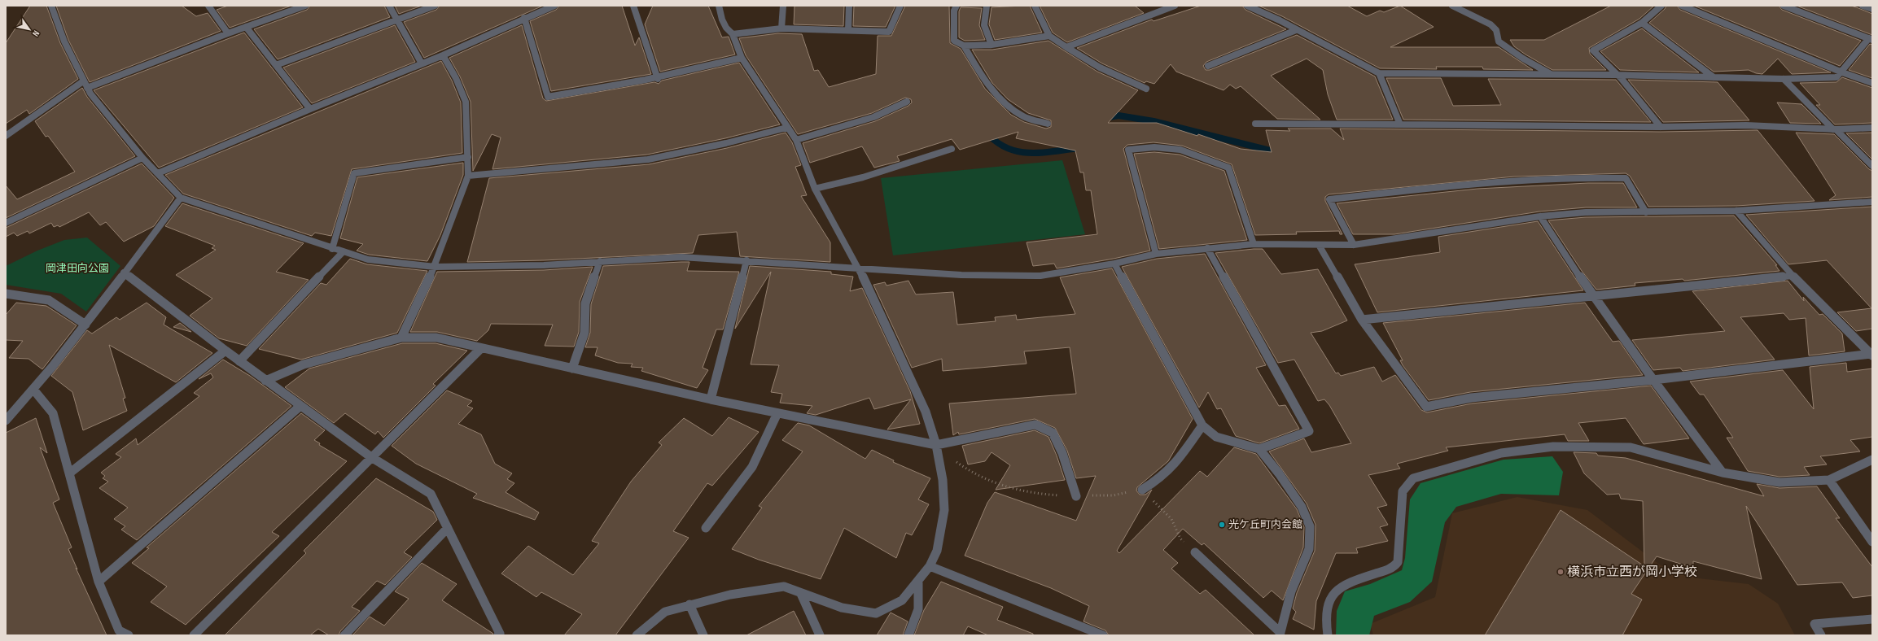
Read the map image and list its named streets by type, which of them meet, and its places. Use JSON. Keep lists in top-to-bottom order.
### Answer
{
  "parks": ["岡津田向公園"],
  "places": ["光ケ丘町内会館", "横浜市立西が岡小学校"],
  "north": "bottom right"
}
